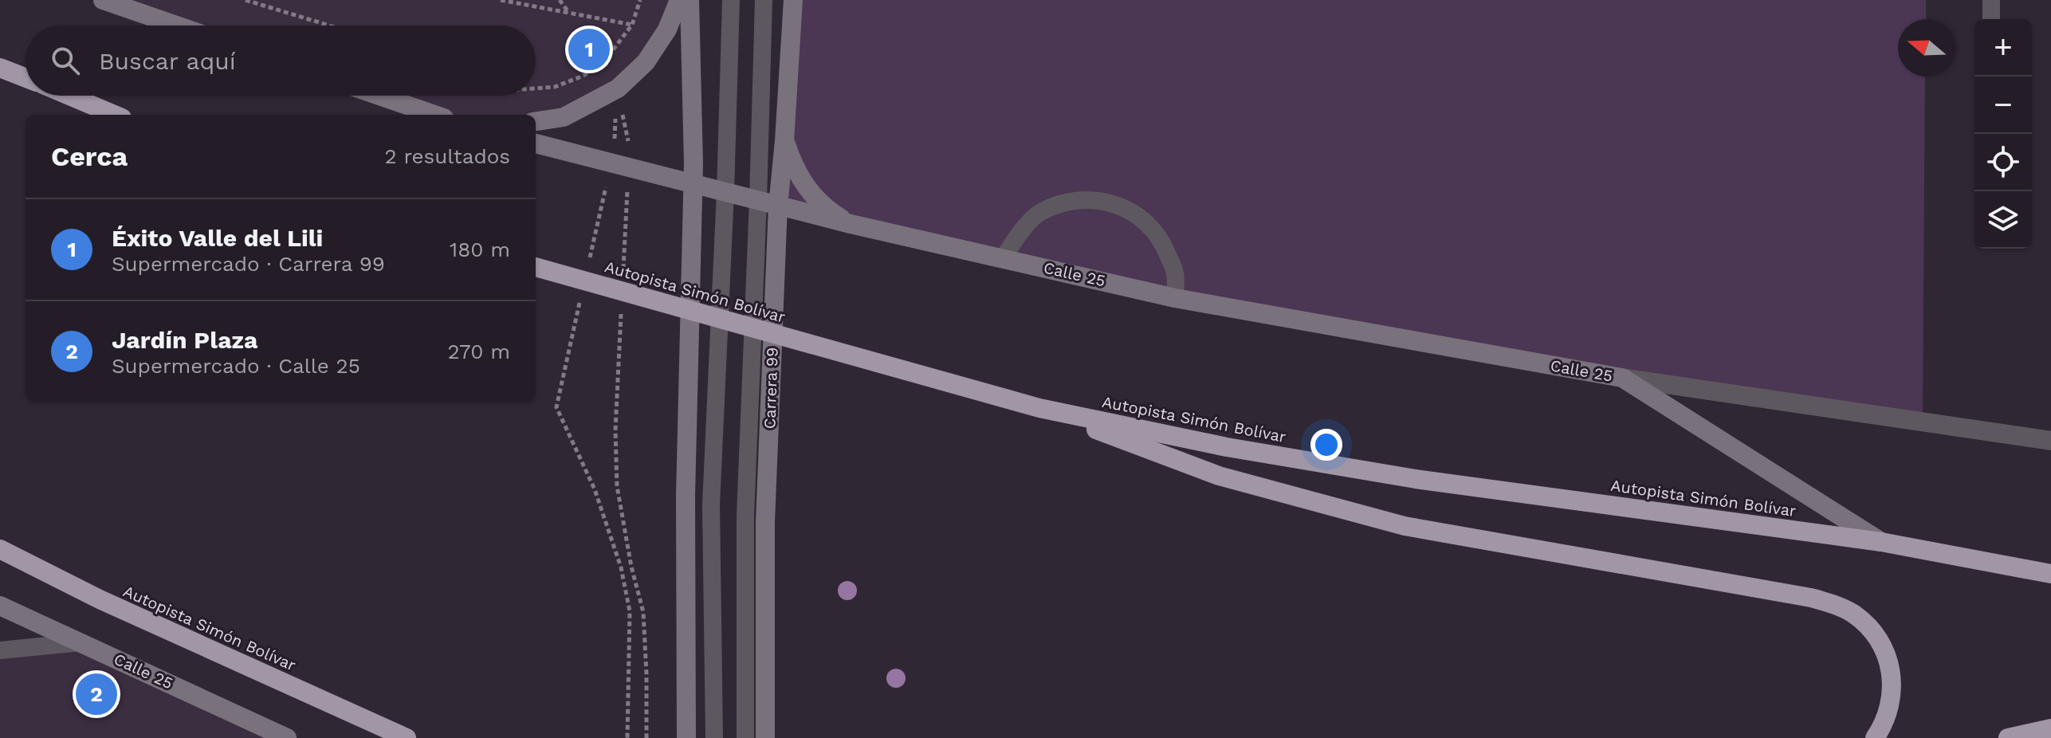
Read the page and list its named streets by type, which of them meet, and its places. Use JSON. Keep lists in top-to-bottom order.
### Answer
{
  "streets": {
    "highway": ["Autopista Simón Bolívar"],
    "street": ["Calle 25", "Carrera 99"]
  },
  "crossings": [
    ["Calle 25", "Autopista Simón Bolívar"],
    ["Calle 25", "Carrera 99"]
  ],
  "north": "left",
  "page": {
    "map_buttons": ["+", "−"],
    "pins": ["1", "2"],
    "search": "Buscar aquí",
    "heading": ["Cerca", "2 resultados"],
    "list": [
      {
        "mark": "1",
        "name": "Éxito Valle del Lili",
        "note": "Supermercado · Carrera 99",
        "value": "180 m"
      },
      {
        "mark": "2",
        "name": "Jardín Plaza",
        "note": "Supermercado · Calle 25",
        "value": "270 m"
      }
    ]
  }
}
